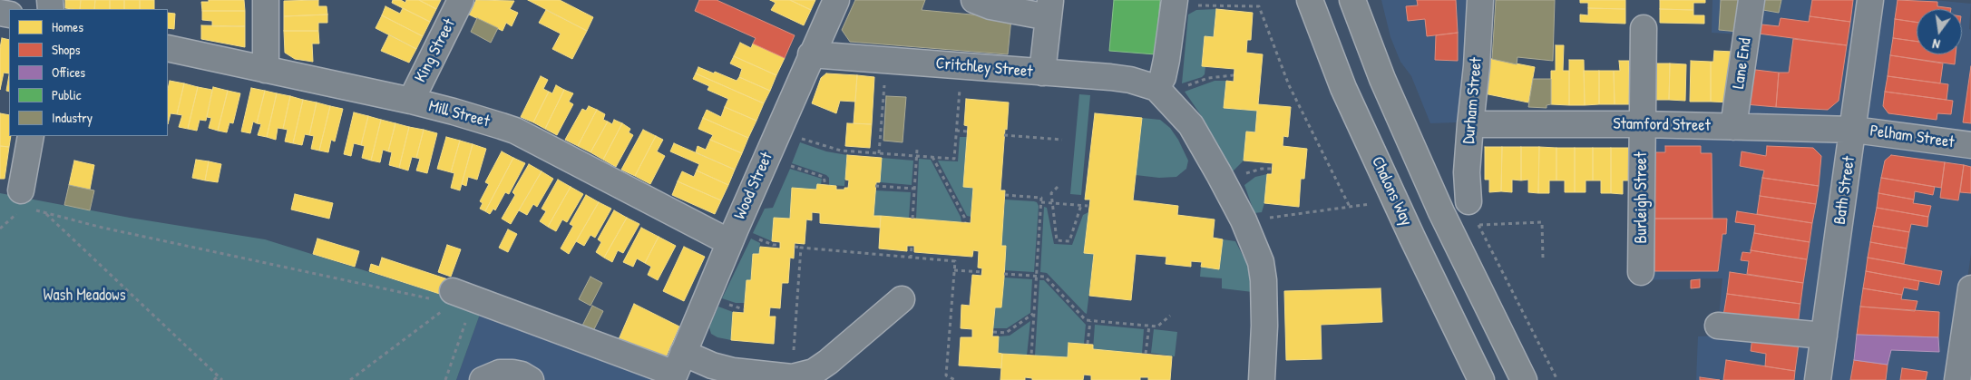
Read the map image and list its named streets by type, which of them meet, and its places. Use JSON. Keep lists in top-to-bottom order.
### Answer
{
  "streets": {
    "main road": ["Chalons Way"],
    "street": [
      "King Street",
      "Lane End",
      "Critchley Street",
      "Durham Street",
      "Mill Street",
      "Stamford Street",
      "Pelham Street",
      "Wood Street",
      "Bath Street",
      "Burleigh Street"
    ]
  },
  "crossings": [
    ["King Street", "Mill Street"],
    ["Lane End", "Stamford Street"],
    ["Critchley Street", "Wood Street"],
    ["Durham Street", "Stamford Street"],
    ["Mill Street", "Wood Street"],
    ["Stamford Street", "Pelham Street"],
    ["Stamford Street", "Bath Street"],
    ["Stamford Street", "Burleigh Street"],
    ["Pelham Street", "Bath Street"]
  ],
  "parks": ["Wash Meadows"],
  "legend": [
    "Homes",
    "Shops",
    "Offices",
    "Public",
    "Industry"
  ],
  "north": "bottom"
}
